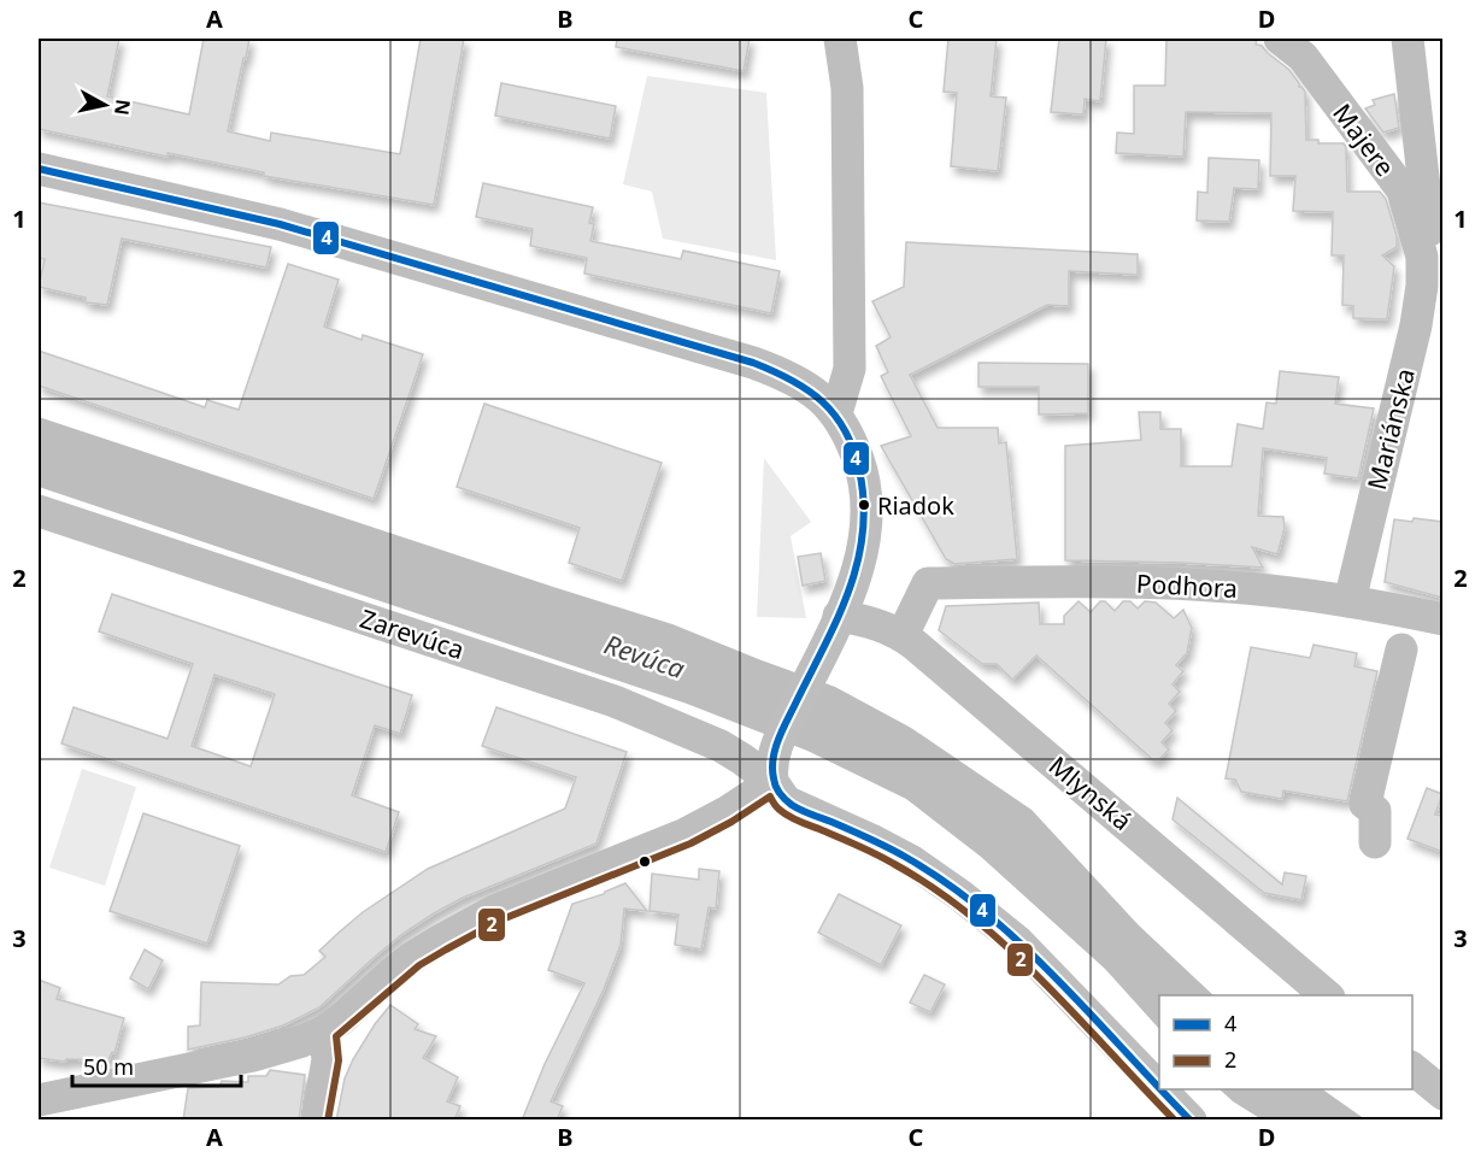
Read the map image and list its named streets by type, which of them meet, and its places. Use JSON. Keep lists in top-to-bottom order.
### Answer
{
  "streets": {
    "street": [
      "Majere",
      "Mariánska",
      "Podhora",
      "Zarevúca",
      "Mlynská"
    ]
  },
  "crossings": [
    ["Majere", "Mariánska"],
    ["Mariánska", "Podhora"],
    ["Podhora", "Mlynská"]
  ],
  "water": ["Revúca"],
  "places": ["Riadok"],
  "lines": ["transit line 4", "transit line 2"],
  "legend": ["4", "2"],
  "scale_bar": "50 m",
  "north": "right",
  "grid": {
    "columns": [
      "A",
      "B",
      "C",
      "D"
    ],
    "rows": ["1", "2", "3"]
  }
}
